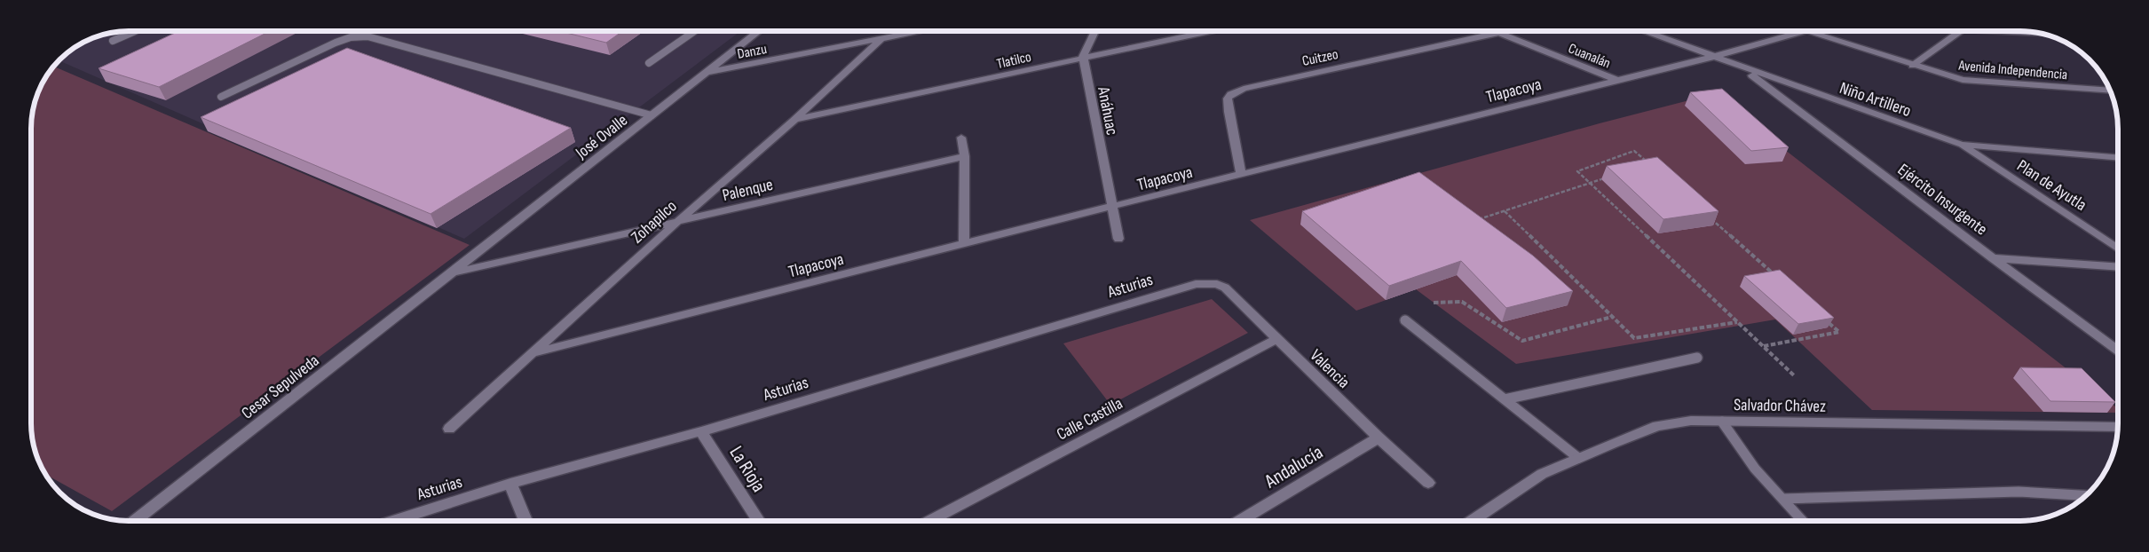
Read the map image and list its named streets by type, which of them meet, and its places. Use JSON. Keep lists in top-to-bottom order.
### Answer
{
  "streets": {
    "street": [
      "Danzu",
      "Cuanalán",
      "Cuitzeo",
      "Tlatilco",
      "Avenida Independencia",
      "Tlapacoya",
      "Niño Artillero",
      "Anáhuac",
      "José Ovalle",
      "Plan de Ayutla",
      "Palenque",
      "Ejército Insurgente",
      "Zohapilco",
      "Asturias",
      "Valencia",
      "Cesar Sepulveda",
      "Salvador Chávez",
      "Calle Castilla",
      "Andalucía",
      "La Rioja"
    ]
  },
  "crossings": [
    ["Danzu", "José Ovalle"],
    ["Danzu", "Zohapilco"],
    ["Cuanalán", "Cuitzeo"],
    ["Cuanalán", "Tlapacoya"],
    ["Cuitzeo", "Tlapacoya"],
    ["Tlatilco", "Anáhuac"],
    ["Tlatilco", "Zohapilco"],
    ["Avenida Independencia", "Tlapacoya"],
    ["Tlapacoya", "Niño Artillero"],
    ["Tlapacoya", "Anáhuac"],
    ["Tlapacoya", "Zohapilco"],
    ["Niño Artillero", "Plan de Ayutla"],
    ["Niño Artillero", "Ejército Insurgente"],
    ["José Ovalle", "Palenque"],
    ["José Ovalle", "Cesar Sepulveda"],
    ["Palenque", "Zohapilco"],
    ["Palenque", "Cesar Sepulveda"],
    ["Asturias", "Valencia"],
    ["Asturias", "La Rioja"],
    ["Valencia", "Calle Castilla"],
    ["Valencia", "Andalucía"]
  ]
}
